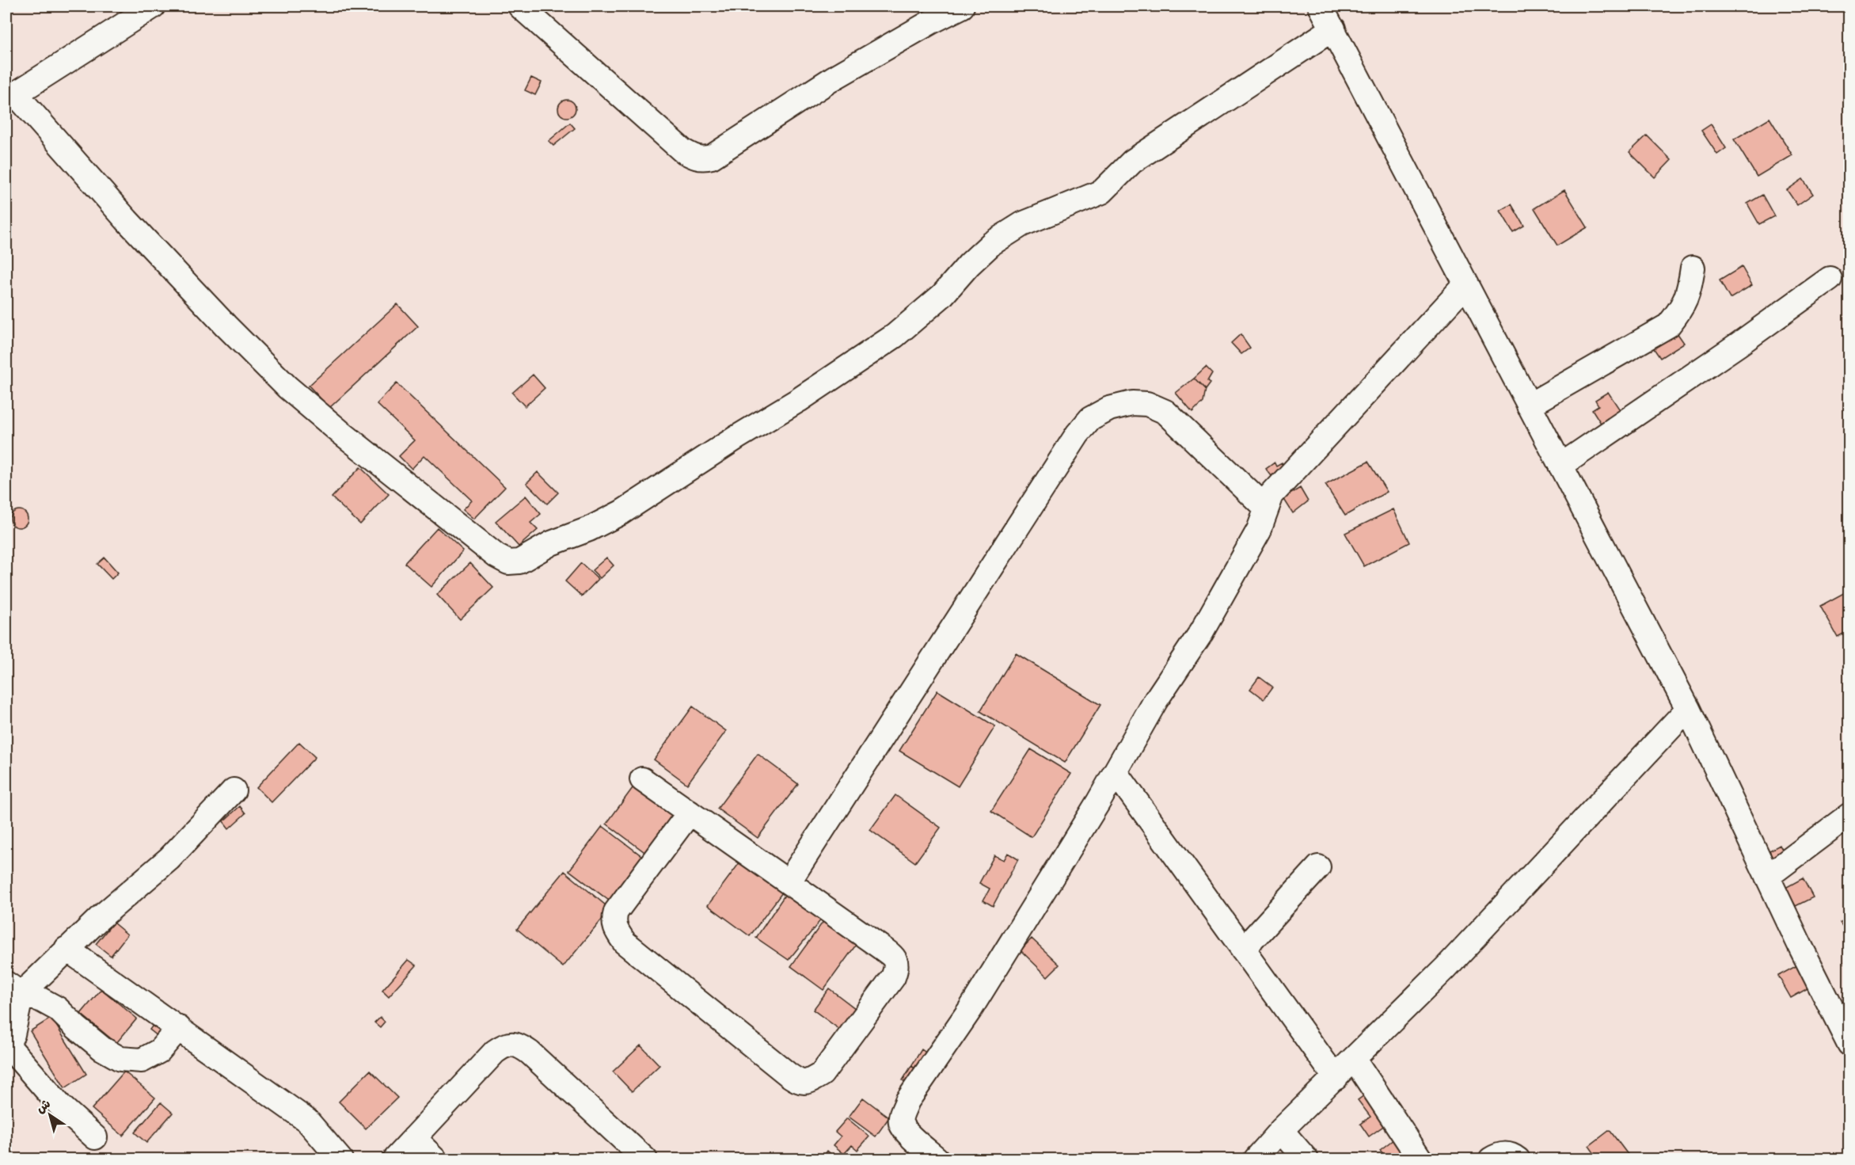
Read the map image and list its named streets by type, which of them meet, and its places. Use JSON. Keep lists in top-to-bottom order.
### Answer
{
  "north": "top left"
}
